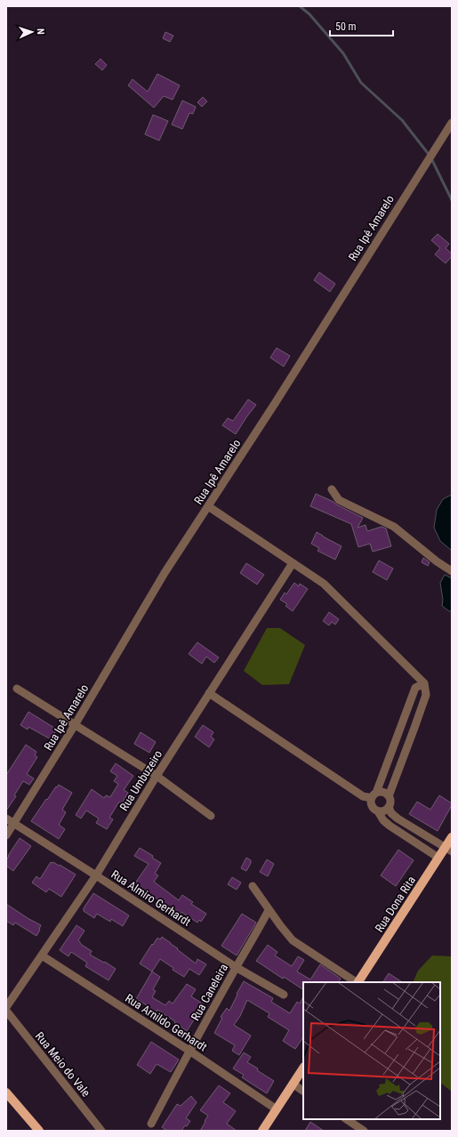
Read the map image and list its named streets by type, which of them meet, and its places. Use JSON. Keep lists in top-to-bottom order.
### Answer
{
  "streets": {
    "main road": ["Rua Dona Rita"],
    "street": [
      "Rua Ipê Amarelo",
      "Rua Umbuzeiro",
      "Rua Almiro Gerhardt",
      "Rua Caneleira",
      "Rua Arnildo Gerhardt",
      "Rua Meio do Vale"
    ]
  },
  "crossings": [
    ["Rua Ipê Amarelo", "Rua Almiro Gerhardt"],
    ["Rua Umbuzeiro", "Rua Almiro Gerhardt"],
    ["Rua Umbuzeiro", "Rua Arnildo Gerhardt"],
    ["Rua Almiro Gerhardt", "Rua Caneleira"],
    ["Rua Caneleira", "Rua Arnildo Gerhardt"]
  ],
  "scale_bar": "50 m",
  "north": "right"
}
